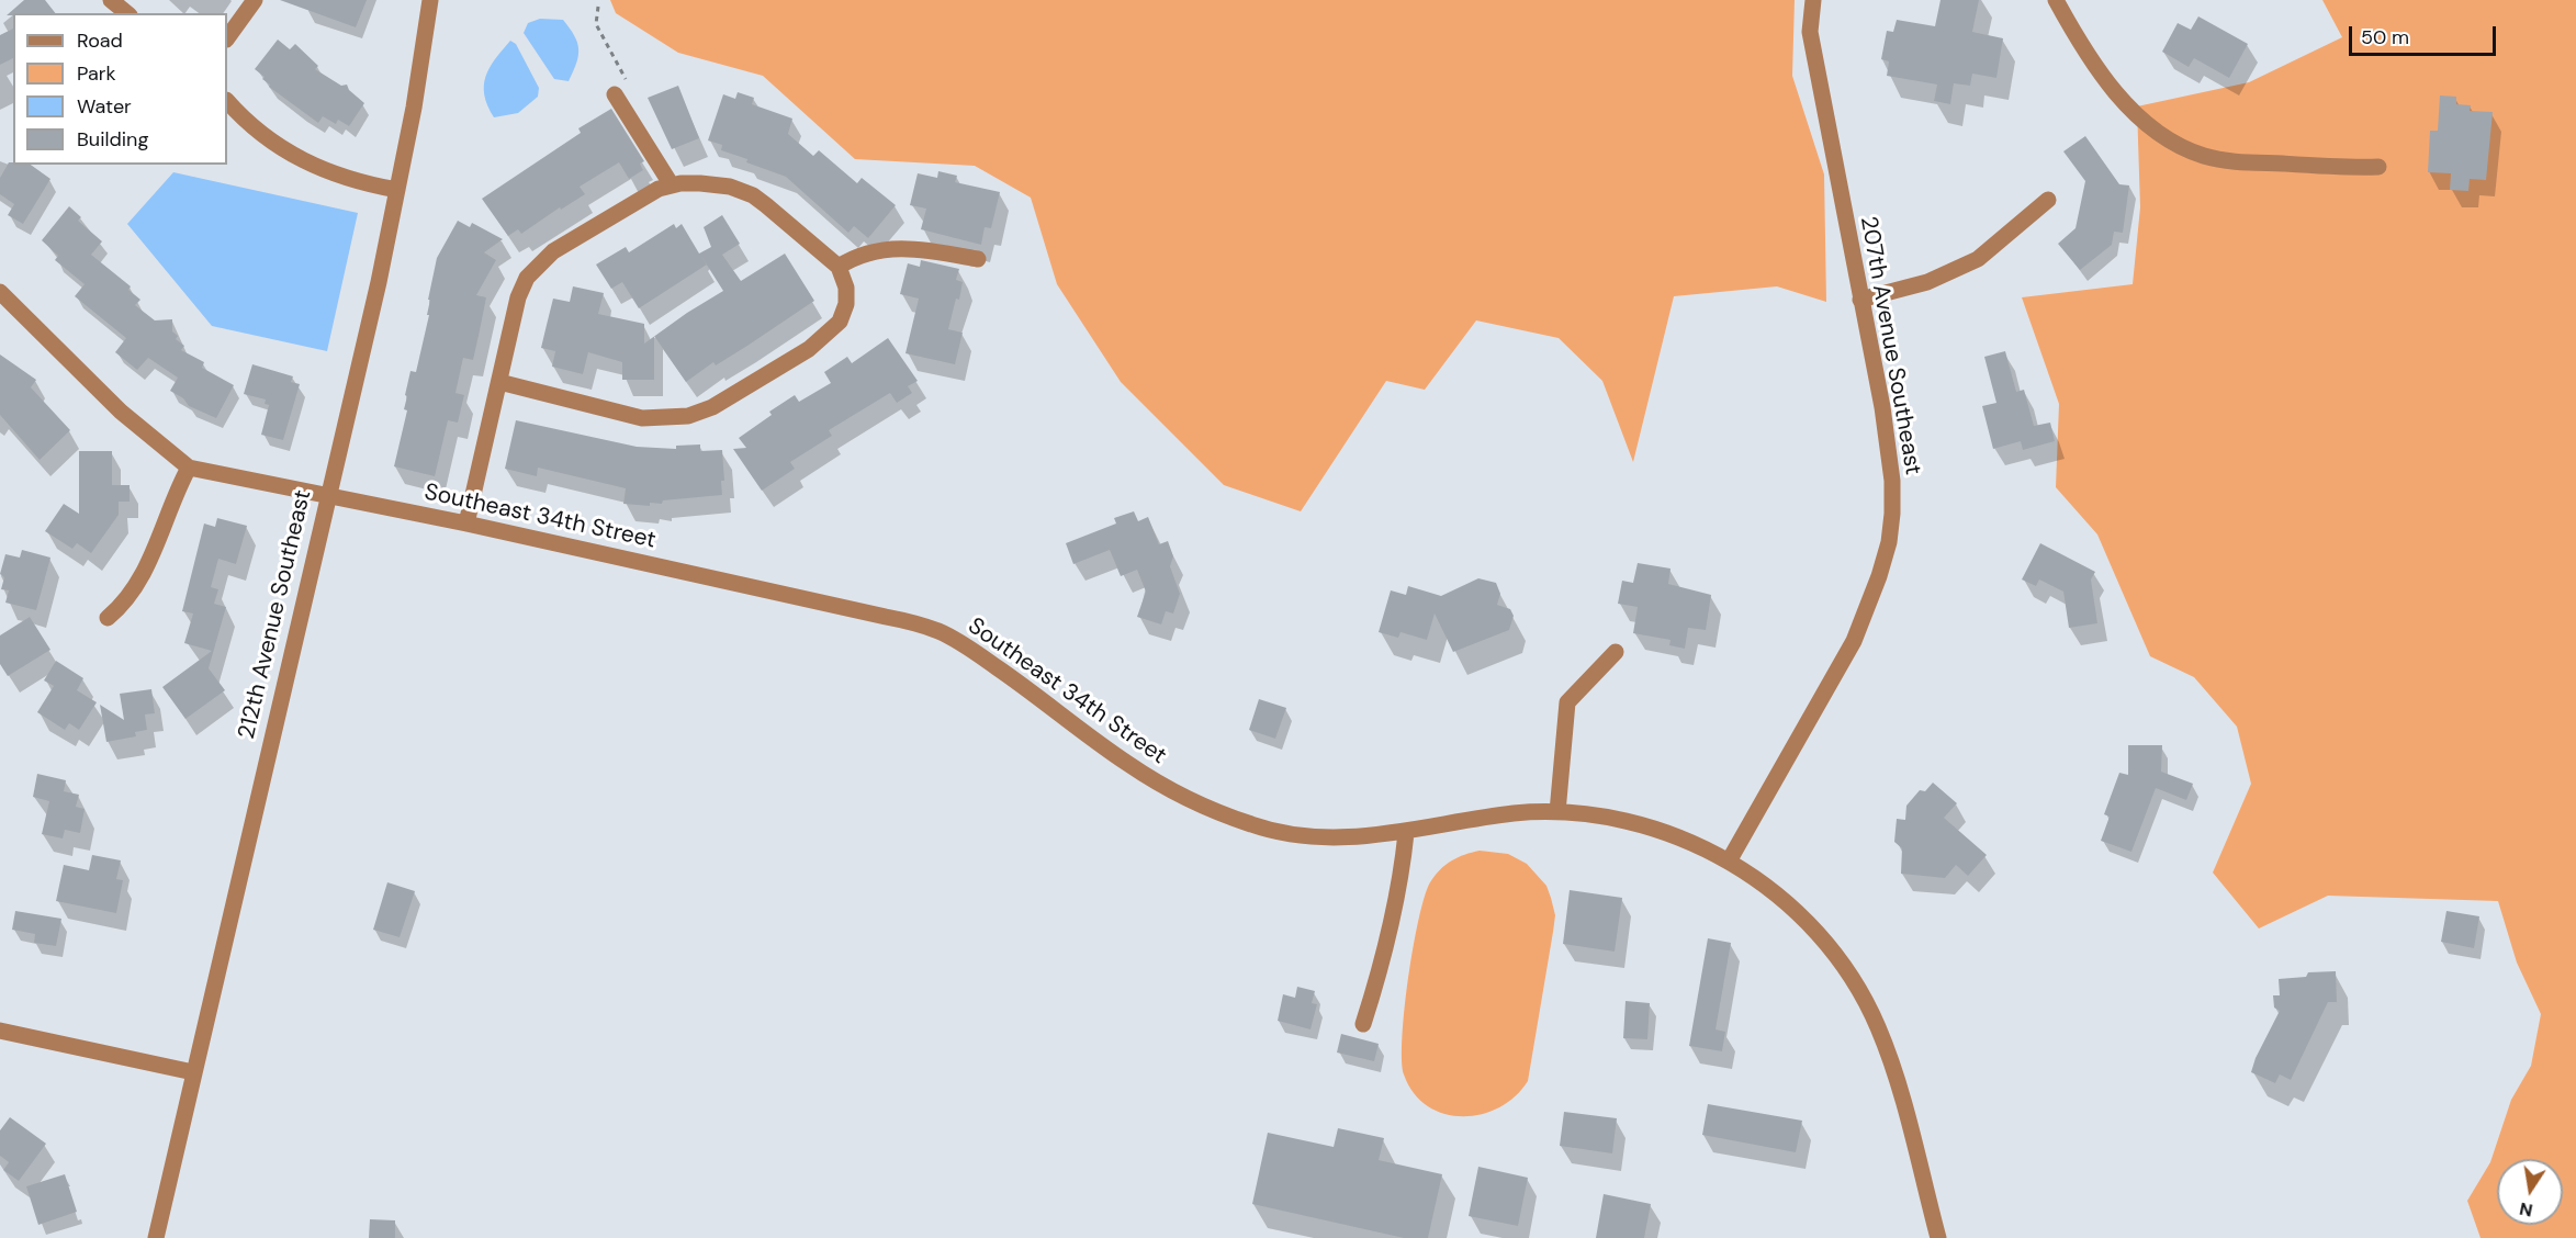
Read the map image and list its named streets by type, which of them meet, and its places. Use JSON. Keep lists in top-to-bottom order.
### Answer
{
  "streets": {
    "street": ["207th Avenue Southeast", "Southeast 34th Street", "212th Avenue Southeast"]
  },
  "crossings": [
    ["207th Avenue Southeast", "Southeast 34th Street"],
    ["Southeast 34th Street", "212th Avenue Southeast"]
  ],
  "legend": [
    "Road",
    "Park",
    "Water",
    "Building"
  ],
  "scale_bar": "50 m",
  "north": "bottom"
}
